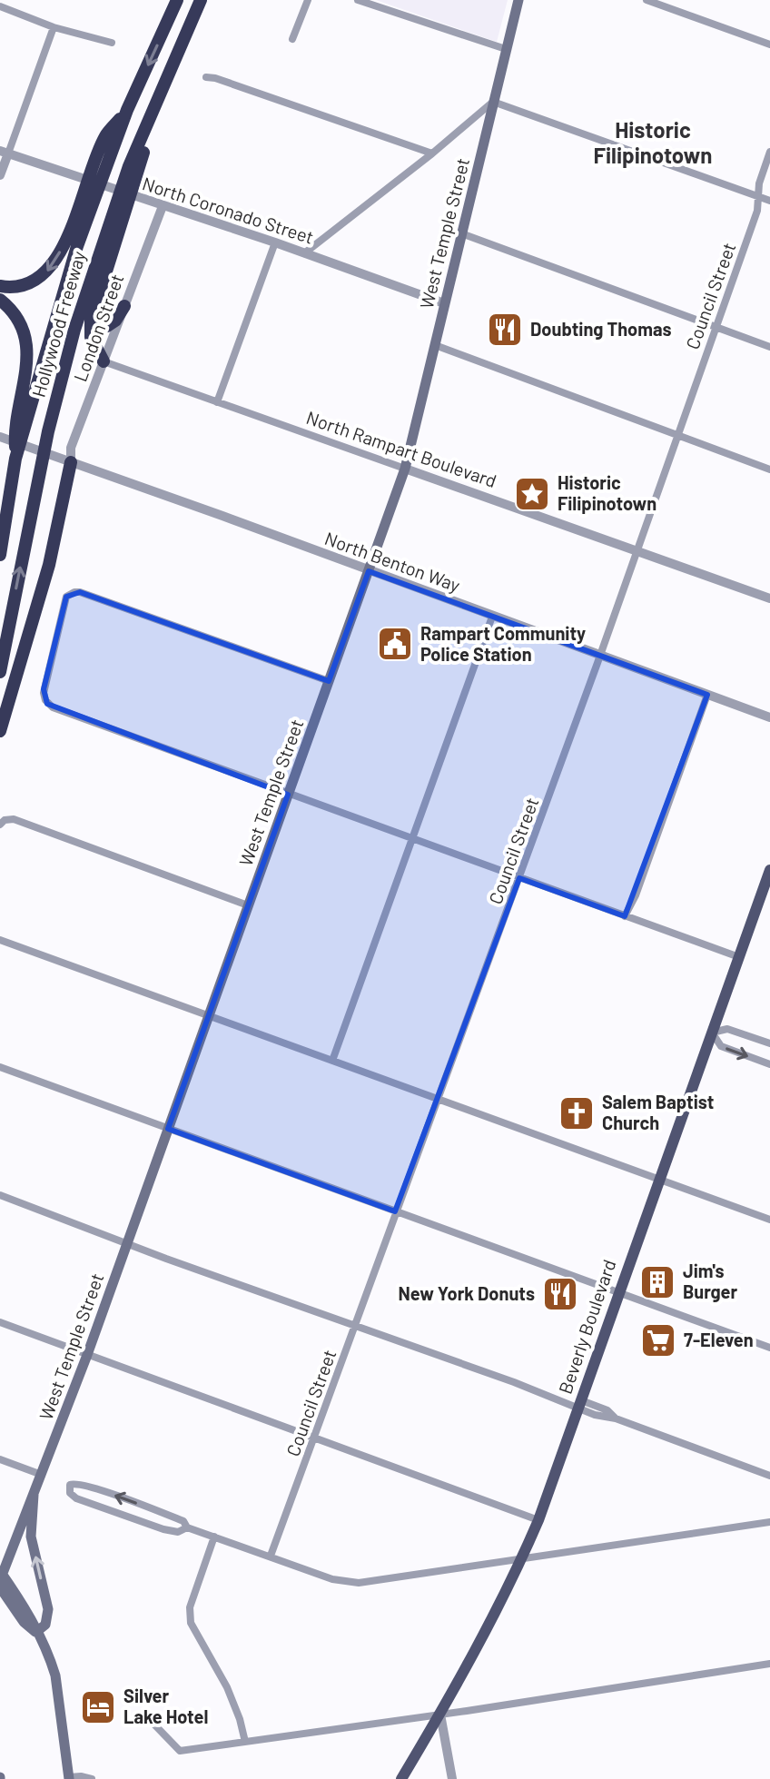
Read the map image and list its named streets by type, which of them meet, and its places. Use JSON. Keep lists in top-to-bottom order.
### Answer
{
  "streets": {
    "highway": ["Hollywood Freeway"],
    "main road": ["West Temple Street", "Beverly Boulevard"],
    "street": [
      "North Coronado Street",
      "Council Street",
      "London Street",
      "North Rampart Boulevard",
      "North Benton Way"
    ]
  },
  "crossings": [
    ["North Coronado Street", "West Temple Street"],
    ["North Coronado Street", "London Street"],
    ["West Temple Street", "North Rampart Boulevard"],
    ["West Temple Street", "North Benton Way"],
    ["Council Street", "North Rampart Boulevard"],
    ["Council Street", "North Benton Way"],
    ["London Street", "North Rampart Boulevard"],
    ["London Street", "North Benton Way"]
  ],
  "districts": ["Historic Filipinotown"],
  "places": {
    "restaurant": ["Doubting Thomas", "New York Donuts"],
    "place": ["Historic Filipinotown"],
    "public building": ["Rampart Community Police Station"],
    "church": ["Salem Baptist Church"],
    "building": ["Jim's Burger"],
    "supermarket": ["7-Eleven"],
    "hotel": ["Silver Lake Hotel"]
  }
}
